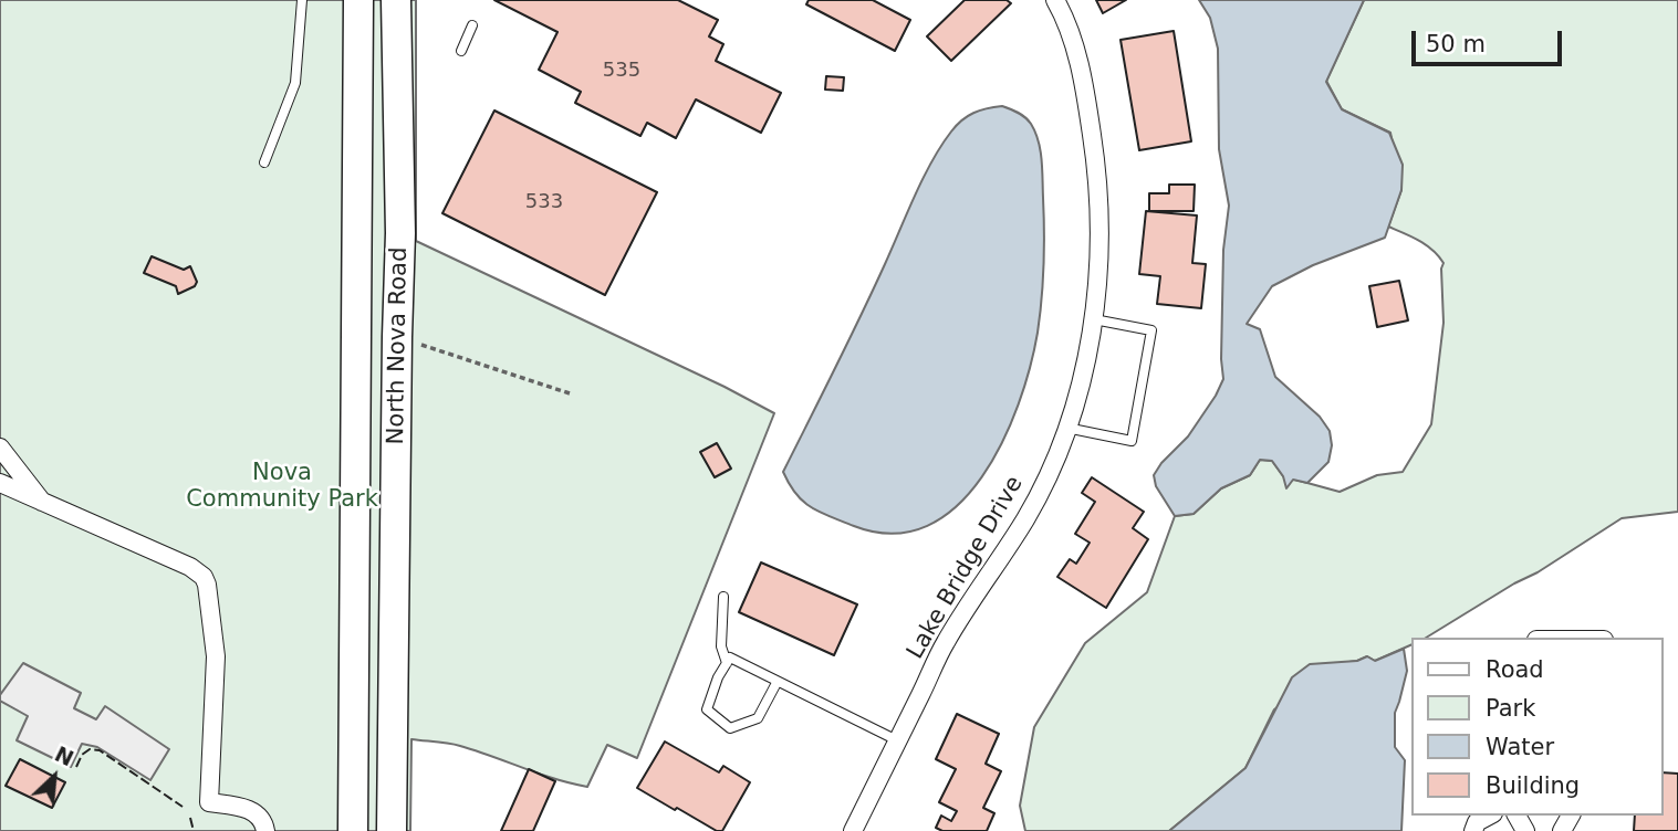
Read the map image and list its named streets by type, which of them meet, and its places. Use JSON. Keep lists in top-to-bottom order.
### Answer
{
  "streets": {
    "main road": ["North Nova Road"],
    "street": ["Lake Bridge Drive"]
  },
  "parks": ["Nova Community Park"],
  "house_numbers": ["535", "533"],
  "legend": [
    "Road",
    "Park",
    "Water",
    "Building"
  ],
  "scale_bar": "50 m",
  "north": "top right"
}
